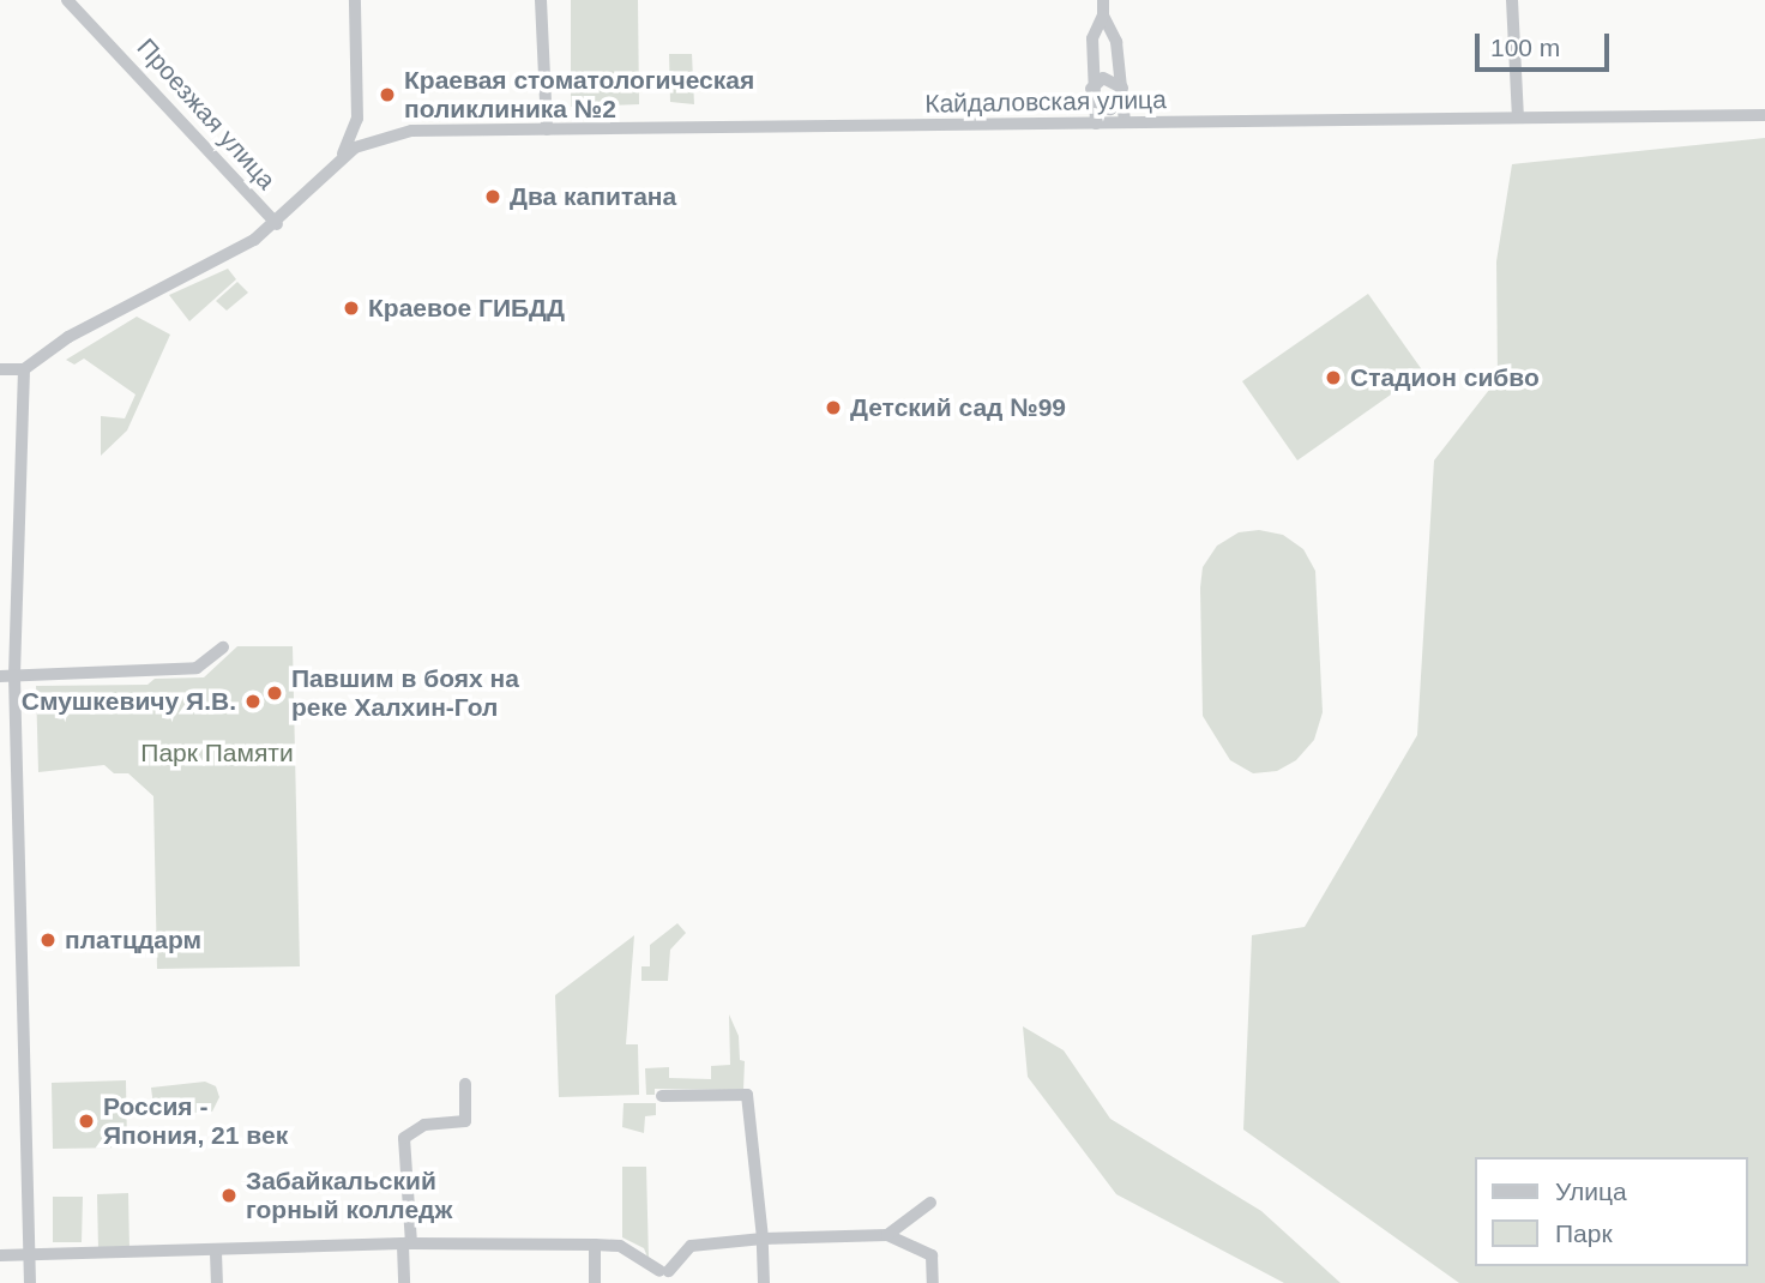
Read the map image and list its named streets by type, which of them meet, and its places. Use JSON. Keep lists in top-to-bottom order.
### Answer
{
  "streets": {
    "street": ["Кайдаловская улица", "Проезжая улица"]
  },
  "parks": ["Парк Памяти"],
  "places": [
    "Краевая стоматологическая поликлиника №2",
    "Два капитана",
    "Краевое ГИБДД",
    "Стадион сибво",
    "Детский сад №99",
    "Павшим в боях на реке Халхин-Гол",
    "Смушкевичу Я.В.",
    "платцдарм",
    "Россия - Япония, 21 век",
    "Забайкальский горный колледж"
  ],
  "legend": ["Улица", "Парк"],
  "scale_bar": "100 m"
}
